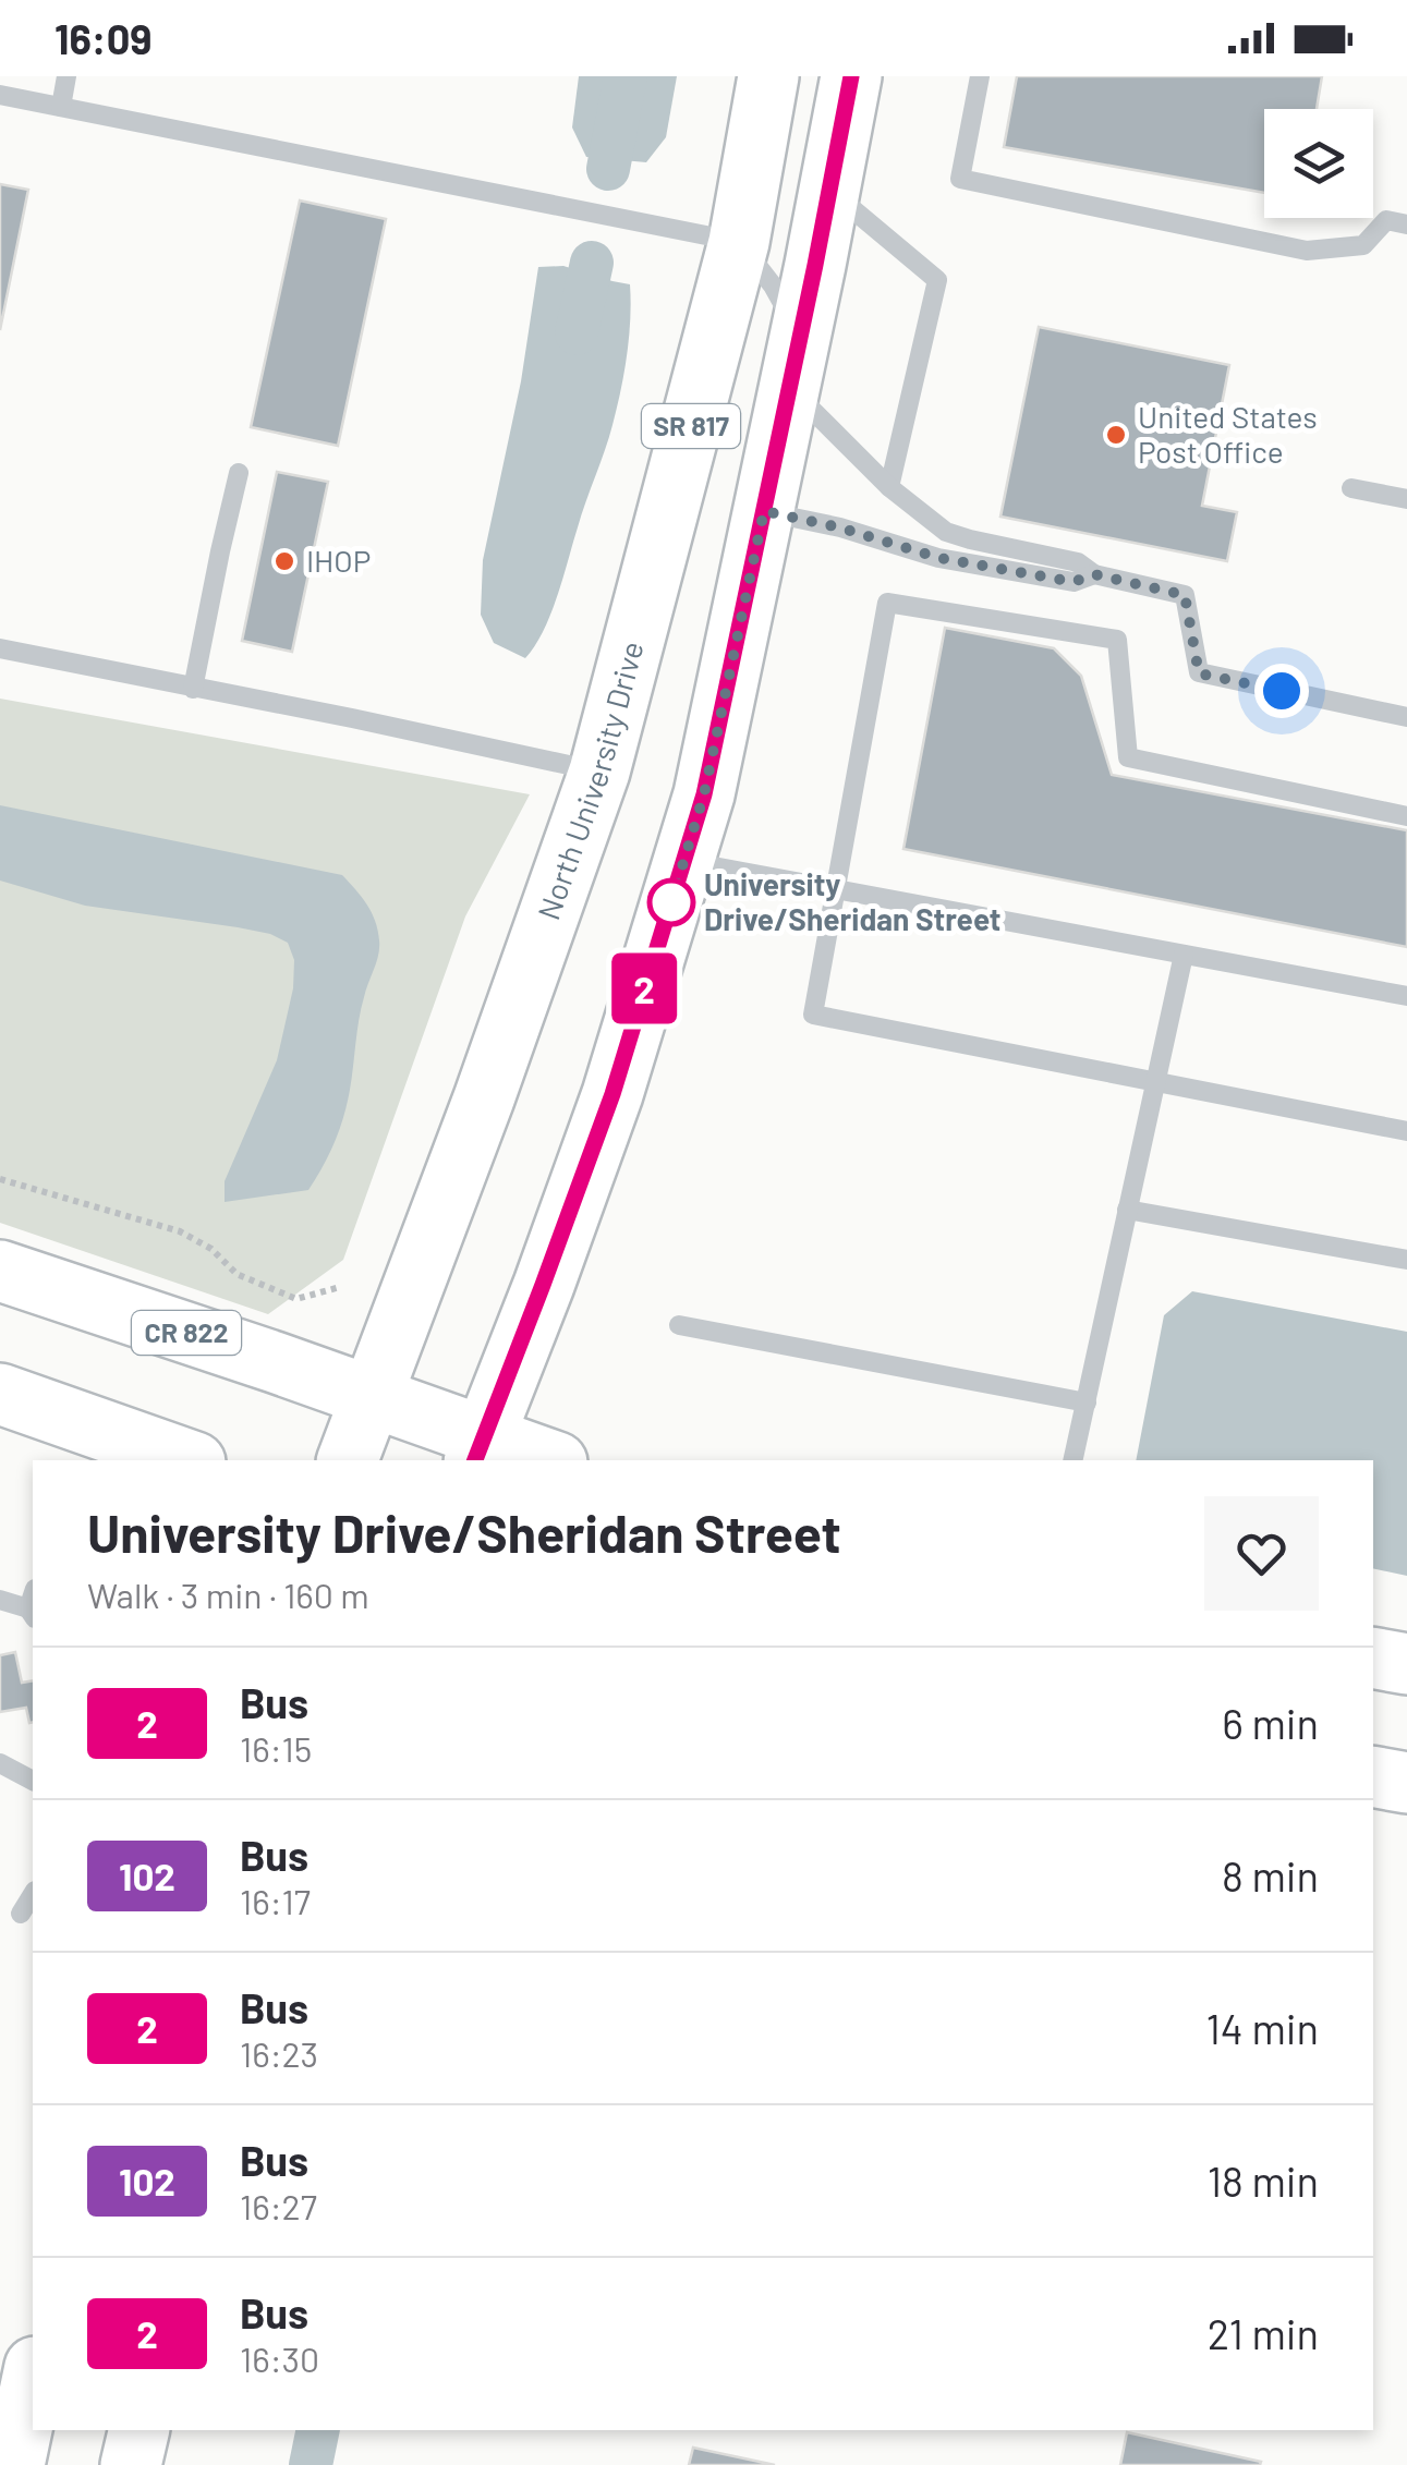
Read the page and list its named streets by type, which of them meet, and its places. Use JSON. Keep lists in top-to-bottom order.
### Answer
{
  "streets": {
    "main road": ["SR 817", "North University Drive", "CR 822"]
  },
  "crossings": [
    ["SR 817", "CR 822"],
    ["North University Drive", "CR 822"]
  ],
  "places": ["United States Post Office", "IHOP", "University Drive/Sheridan Street"],
  "lines": ["bus line 2"],
  "page": {
    "status": "16:09",
    "on_map": "2",
    "heading": ["University Drive/Sheridan Street", "Walk · 3 min · 160 m"],
    "list": [
      {
        "mark": "2",
        "name": "Bus",
        "note": "16:15",
        "value": "6 min"
      },
      {
        "mark": "102",
        "name": "Bus",
        "note": "16:17",
        "value": "8 min"
      },
      {
        "mark": "2",
        "name": "Bus",
        "note": "16:23",
        "value": "14 min"
      },
      {
        "mark": "102",
        "name": "Bus",
        "note": "16:27",
        "value": "18 min"
      },
      {
        "mark": "2",
        "name": "Bus",
        "note": "16:30",
        "value": "21 min"
      }
    ]
  }
}
